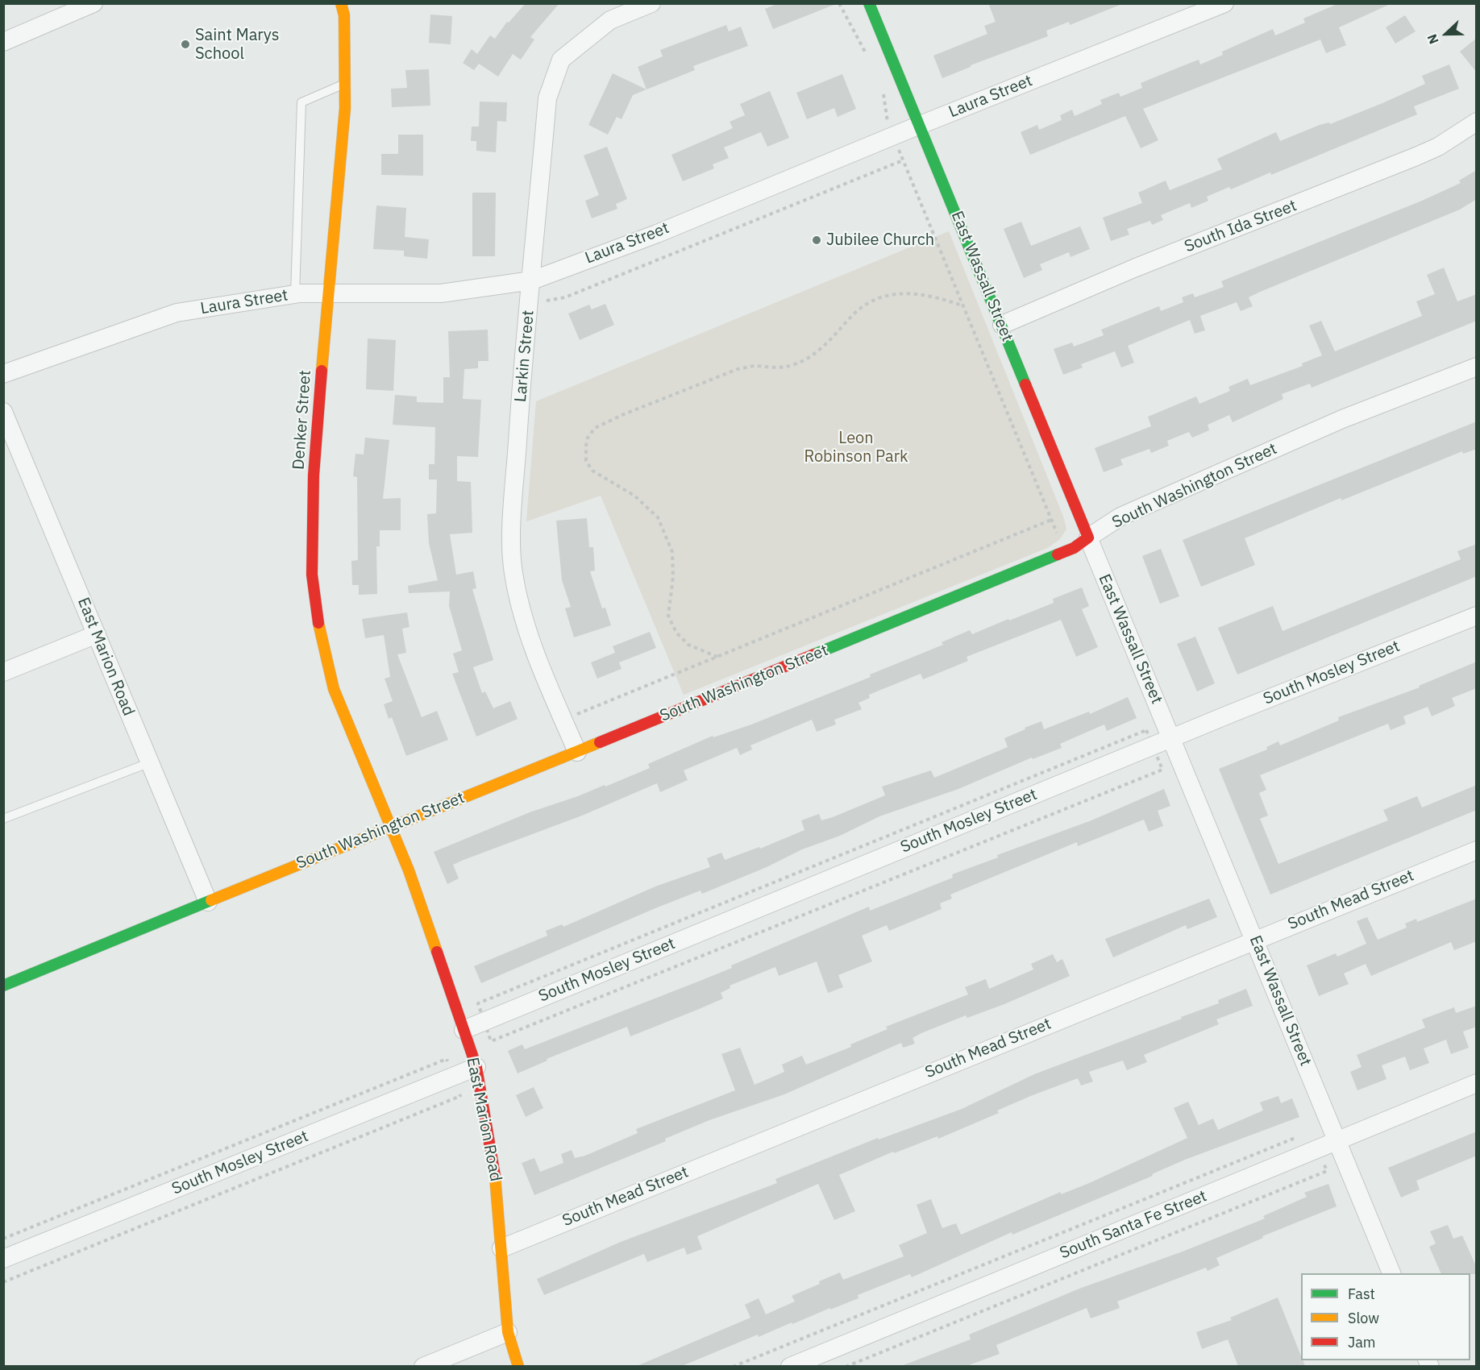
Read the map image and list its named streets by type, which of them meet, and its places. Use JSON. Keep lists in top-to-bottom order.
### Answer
{
  "streets": {
    "street": [
      "Laura Street",
      "South Ida Street",
      "East Wassall Street",
      "Larkin Street",
      "Denker Street",
      "South Washington Street",
      "East Marion Road",
      "South Mosley Street",
      "South Mead Street",
      "South Santa Fe Street"
    ]
  },
  "crossings": [
    ["Laura Street", "East Wassall Street"],
    ["Laura Street", "Larkin Street"],
    ["Laura Street", "Denker Street"],
    ["South Ida Street", "East Wassall Street"],
    ["East Wassall Street", "South Washington Street"],
    ["East Wassall Street", "South Mosley Street"],
    ["East Wassall Street", "South Mead Street"],
    ["East Wassall Street", "South Santa Fe Street"],
    ["Larkin Street", "South Washington Street"],
    ["Denker Street", "South Washington Street"],
    ["Denker Street", "East Marion Road"],
    ["South Washington Street", "East Marion Road"],
    ["East Marion Road", "South Mosley Street"],
    ["East Marion Road", "South Mead Street"]
  ],
  "parks": ["Leon Robinson Park"],
  "places": ["Saint Marys School", "Jubilee Church"],
  "legend": ["Fast", "Slow", "Jam"],
  "north": "left"
}
